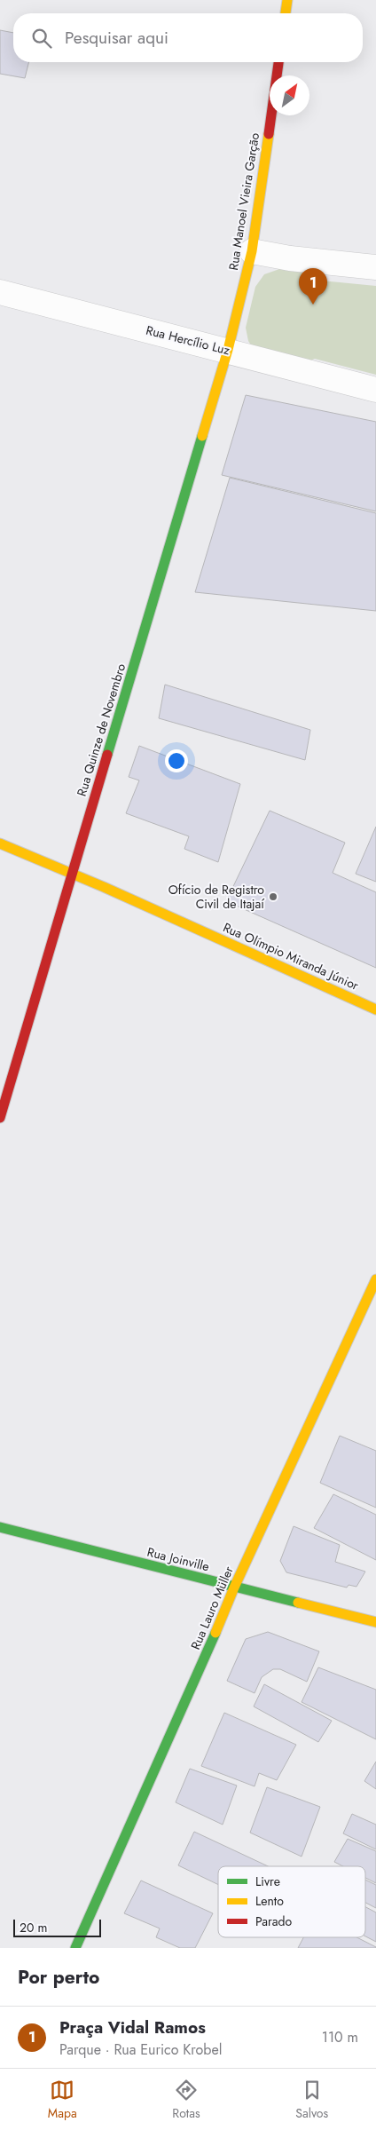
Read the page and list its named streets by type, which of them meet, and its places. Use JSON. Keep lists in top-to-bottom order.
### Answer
{
  "streets": {
    "street": [
      "Rua Manoel Vieira Garção",
      "Rua Hercílio Luz",
      "Rua Quinze de Novembro",
      "Rua Olímpio Miranda Júnior",
      "Rua Joinville",
      "Rua Lauro Müller"
    ]
  },
  "crossings": [
    ["Rua Manoel Vieira Garção", "Rua Hercílio Luz"],
    ["Rua Manoel Vieira Garção", "Rua Quinze de Novembro"],
    ["Rua Hercílio Luz", "Rua Quinze de Novembro"],
    ["Rua Quinze de Novembro", "Rua Olímpio Miranda Júnior"],
    ["Rua Joinville", "Rua Lauro Müller"]
  ],
  "places": ["Ofício de Registro Civil de Itajaí"],
  "legend": ["Livre", "Lento", "Parado"],
  "scale_bar": "20 m",
  "north": "top right",
  "page": {
    "search": "Pesquisar aqui",
    "pins": "1",
    "scale": "20 m",
    "heading": "Por perto",
    "list": [
      {
        "mark": "1",
        "name": "Praça Vidal Ramos",
        "note": "Parque · Rua Eurico Krobel",
        "value": "110 m"
      }
    ],
    "nav": ["Mapa", "Rotas", "Salvos"]
  }
}
